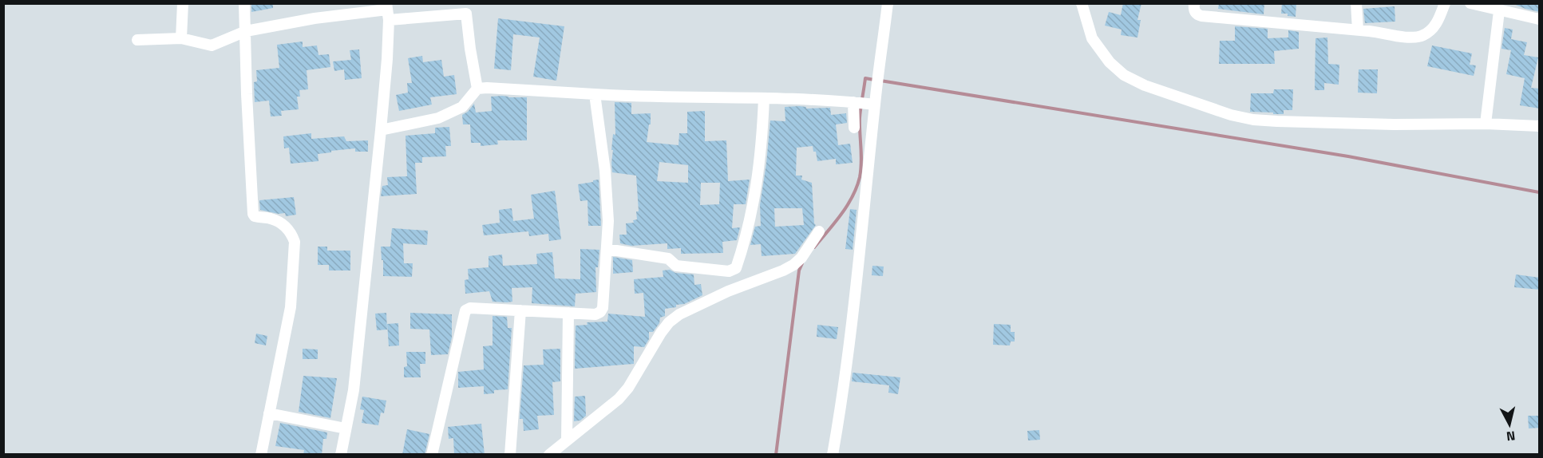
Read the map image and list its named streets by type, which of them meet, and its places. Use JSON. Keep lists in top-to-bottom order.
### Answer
{
  "north": "bottom"
}
